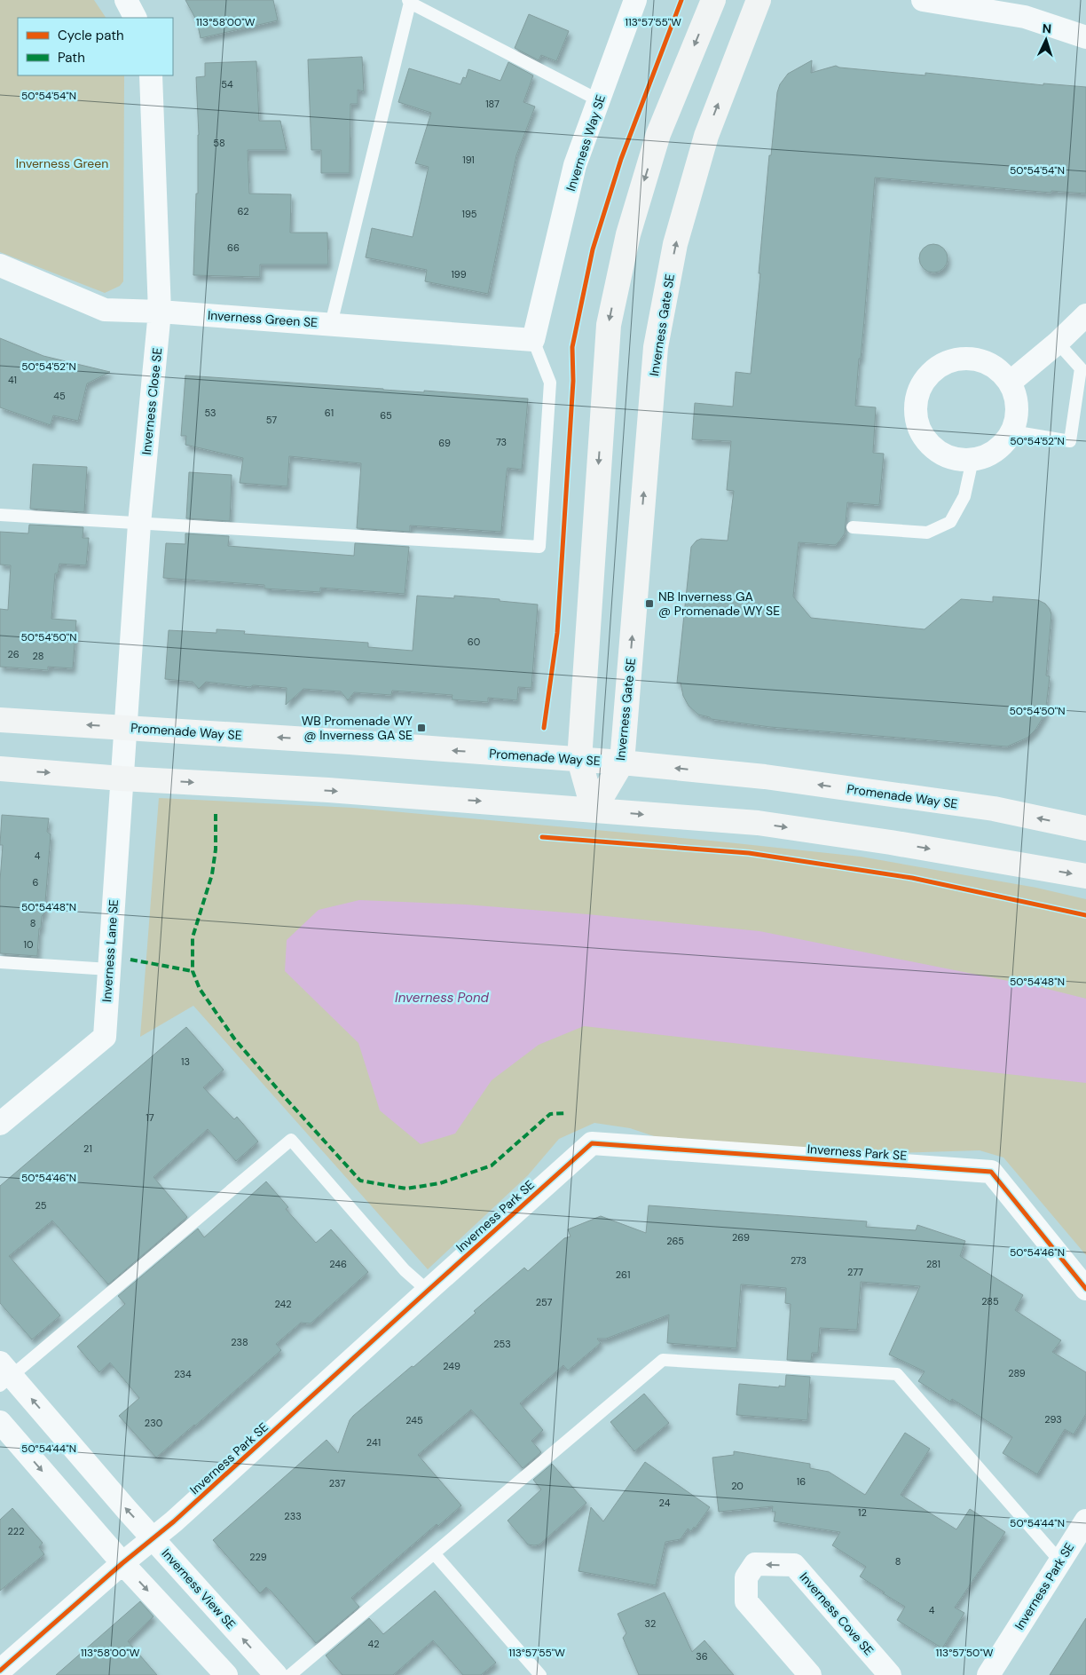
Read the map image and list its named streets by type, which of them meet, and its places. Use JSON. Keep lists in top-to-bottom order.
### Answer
{
  "streets": {
    "street": [
      "Inverness Way SE",
      "Inverness Green SE",
      "Inverness Gate SE",
      "Inverness Close SE",
      "Promenade Way SE",
      "Inverness Lane SE",
      "Inverness Park SE",
      "Inverness View SE",
      "Inverness Cove SE"
    ]
  },
  "crossings": [
    ["Inverness Way SE", "Inverness Green SE"],
    ["Inverness Green SE", "Inverness Close SE"],
    ["Inverness Gate SE", "Promenade Way SE"],
    ["Inverness Close SE", "Promenade Way SE"],
    ["Inverness Close SE", "Inverness Lane SE"],
    ["Promenade Way SE", "Inverness Lane SE"],
    ["Inverness Park SE", "Inverness View SE"]
  ],
  "water": ["Inverness Pond"],
  "parks": ["Inverness Green"],
  "places": {
    "transit": ["NB Inverness GA @ Promenade WY SE", "WB Promenade WY @ Inverness GA SE"]
  },
  "house_numbers": [
    "54",
    "187",
    "58",
    "191",
    "62",
    "195",
    "66",
    "199",
    "41",
    "45",
    "53",
    "61",
    "65",
    "57",
    "73",
    "69",
    "60",
    "26",
    "28",
    "4",
    "6",
    "8",
    "10",
    "13",
    "17",
    "21",
    "25",
    "269",
    "265",
    "273",
    "246",
    "281",
    "277",
    "261",
    "285",
    "257",
    "242",
    "238",
    "253",
    "249",
    "289",
    "234",
    "293",
    "245",
    "230",
    "241",
    "16",
    "237",
    "20",
    "24",
    "12",
    "233",
    "222",
    "229",
    "8",
    "4",
    "32",
    "42",
    "36"
  ],
  "legend": ["Cycle path", "Path"],
  "north": "top",
  "coordinates": [
    "113°58'00\"W",
    "113°57'55\"W",
    "50°54'54\"N",
    "50°54'52\"N",
    "50°54'50\"N",
    "50°54'48\"N",
    "50°54'46\"N",
    "50°54'44\"N",
    "113°57'50\"W"
  ]
}
